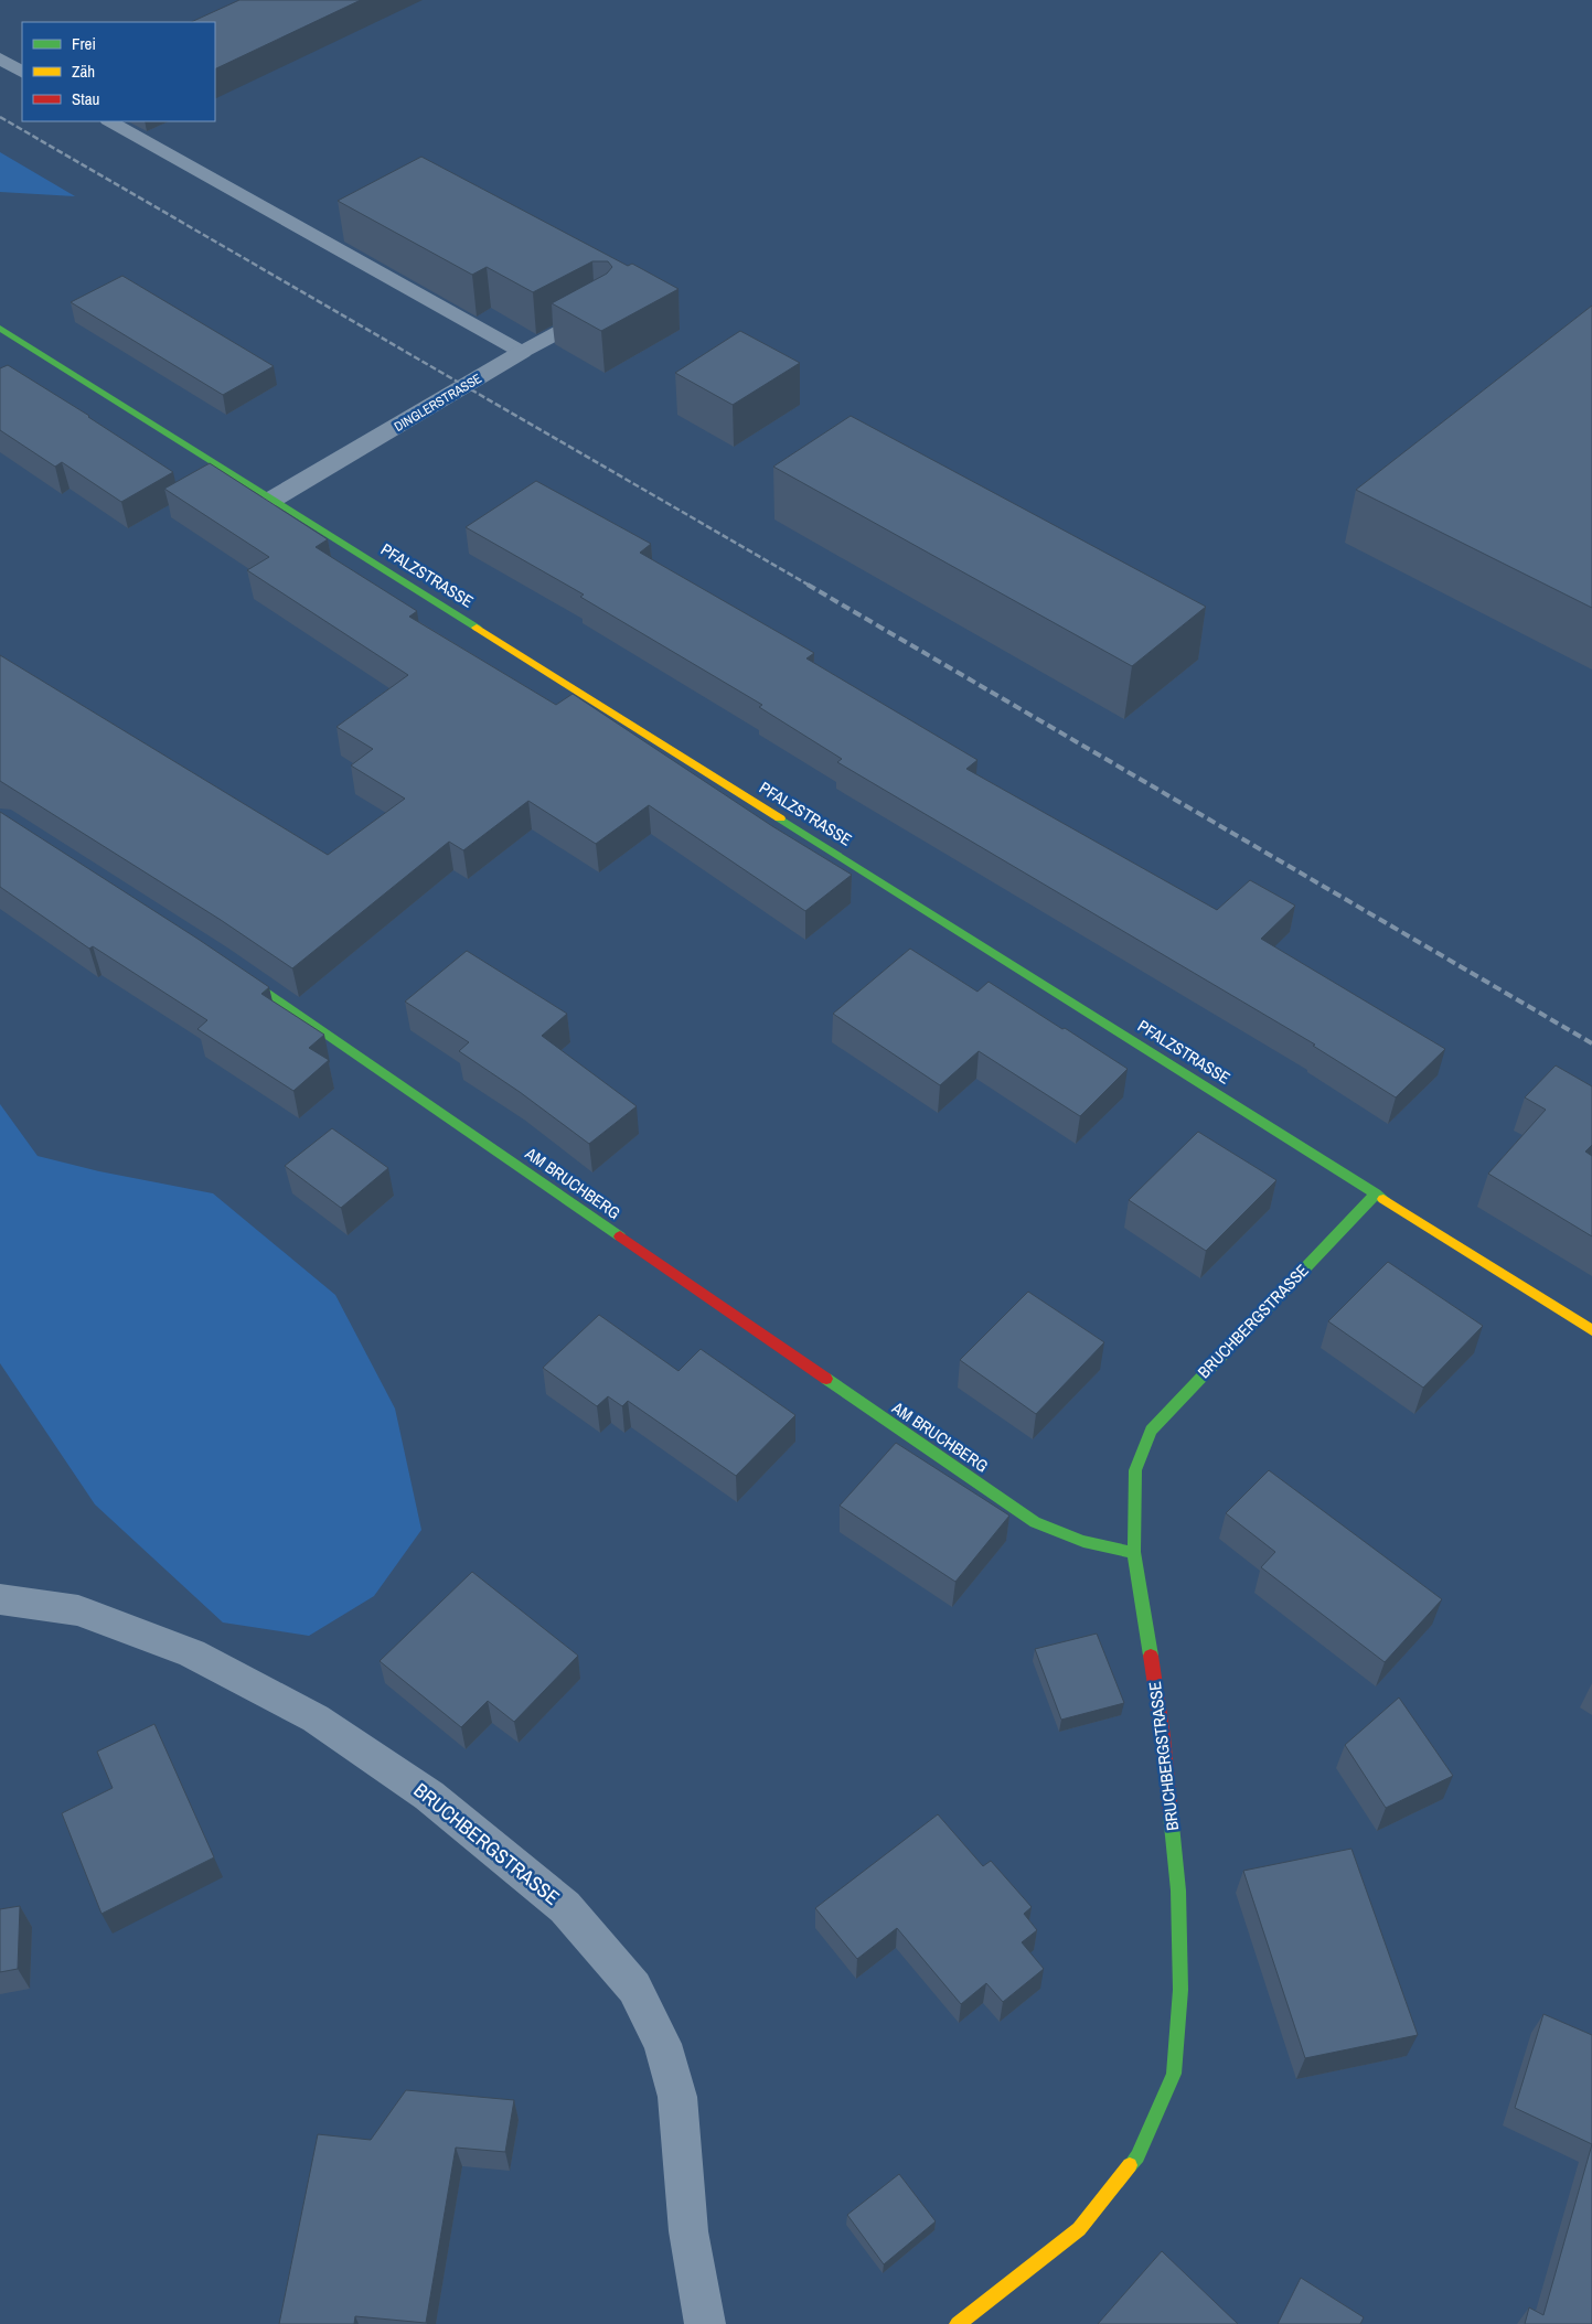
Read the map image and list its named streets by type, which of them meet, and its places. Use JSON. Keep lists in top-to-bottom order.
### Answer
{
  "streets": {
    "main road": ["PFALZSTRASSE", "AM BRUCHBERG", "BRUCHBERGSTRASSE"],
    "street": ["DINGLERSTRASSE"]
  },
  "crossings": [
    ["DINGLERSTRASSE", "PFALZSTRASSE"],
    ["PFALZSTRASSE", "BRUCHBERGSTRASSE"],
    ["AM BRUCHBERG", "BRUCHBERGSTRASSE"]
  ],
  "legend": ["Frei", "Zäh", "Stau"]
}
